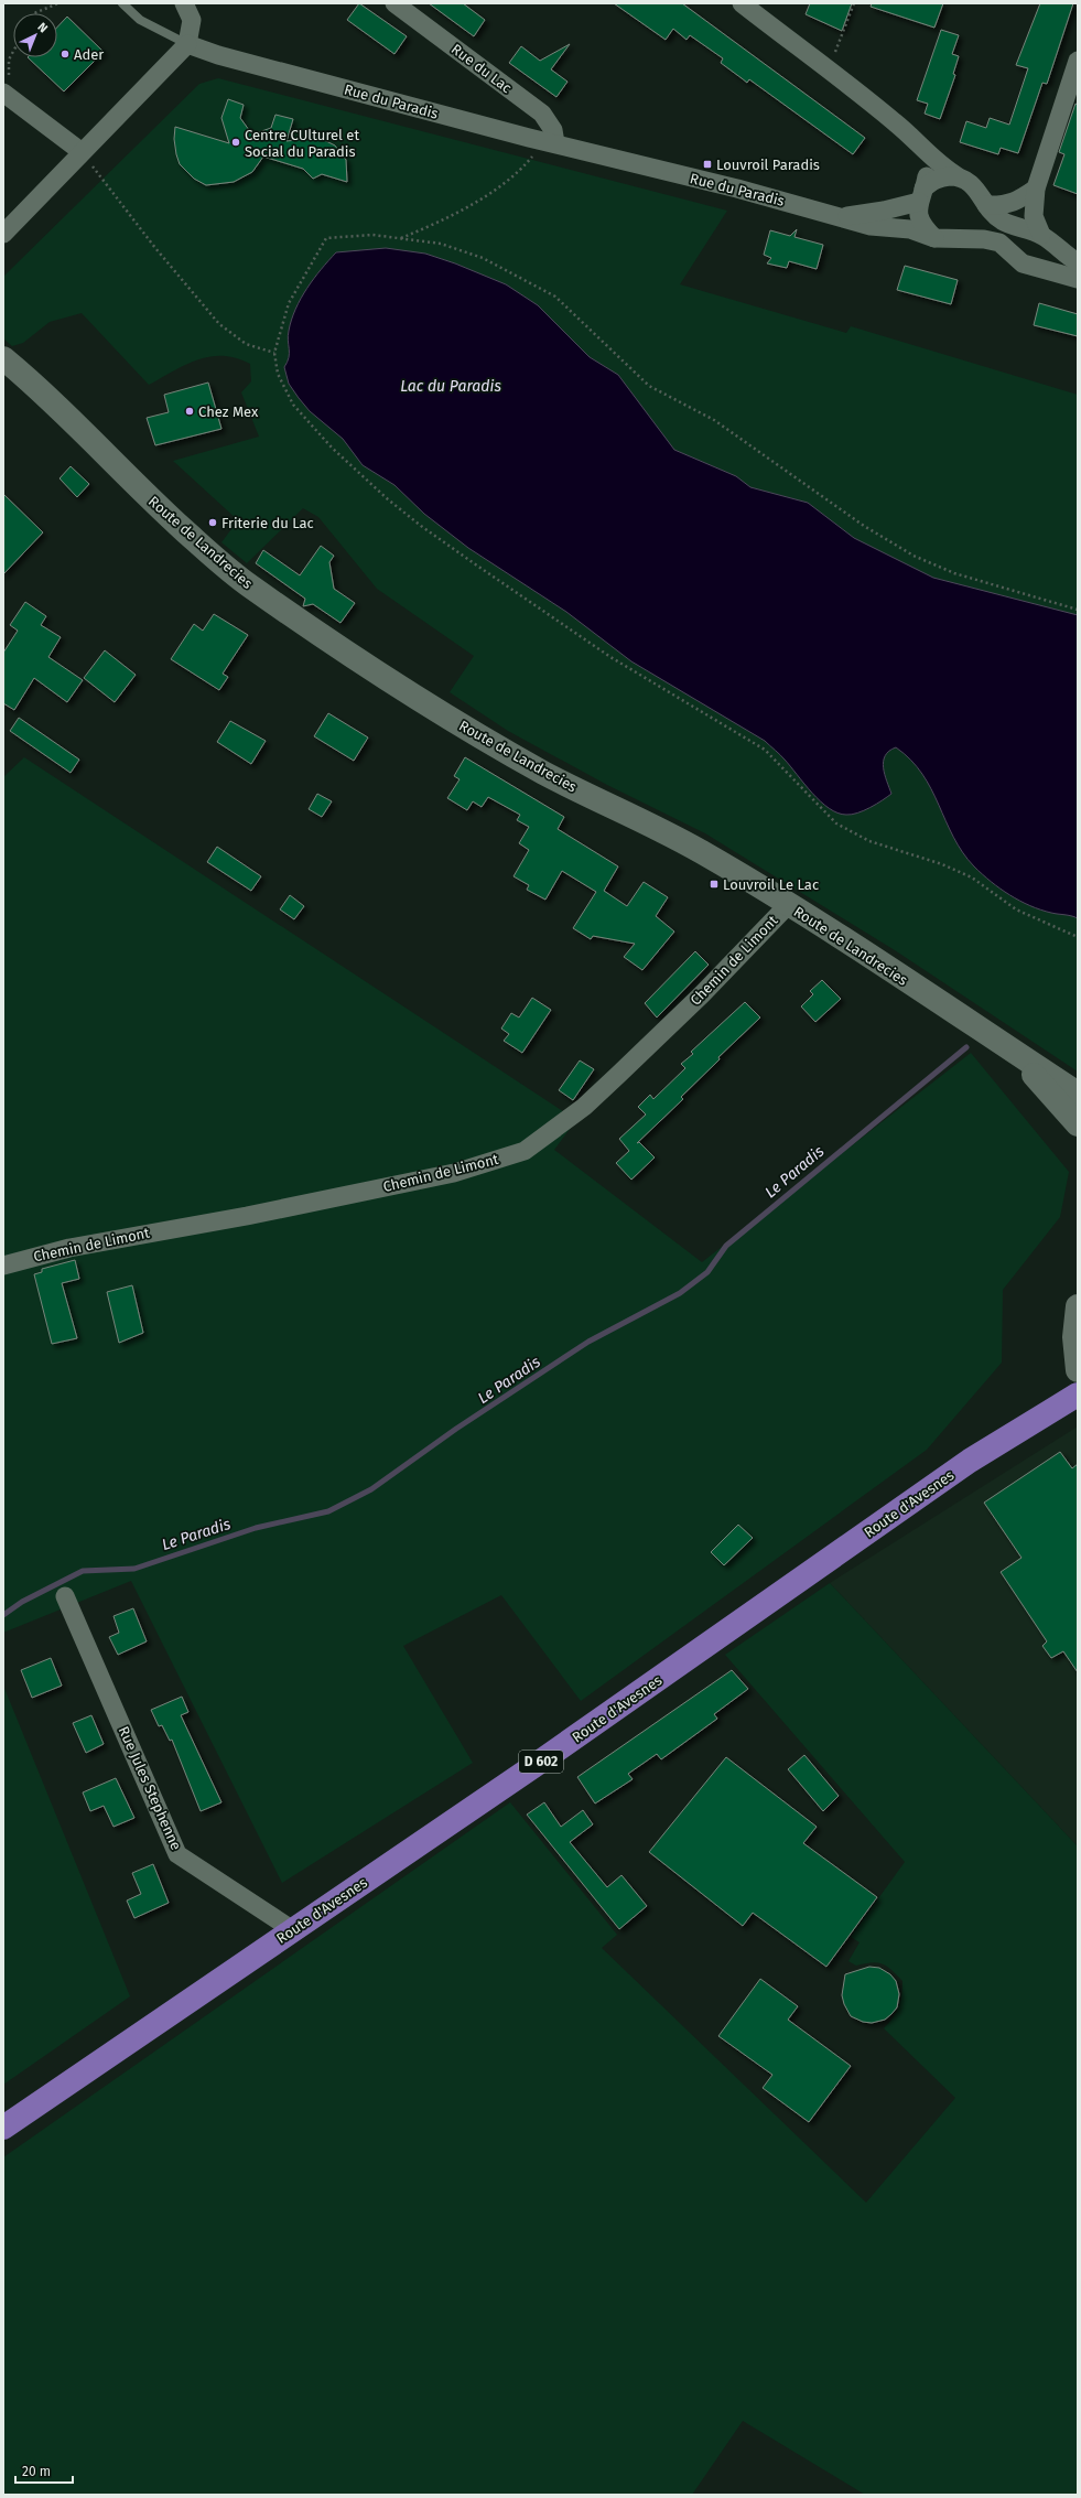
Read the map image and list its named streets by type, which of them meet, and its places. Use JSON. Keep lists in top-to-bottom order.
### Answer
{
  "streets": {
    "main road": ["Route de Landrecies", "Route d'Avesnes", "D 602"],
    "street": [
      "Rue du Lac",
      "Rue du Paradis",
      "Chemin de Limont",
      "Rue Jules Stephenne"
    ]
  },
  "crossings": [
    ["Rue du Lac", "Rue du Paradis"],
    ["Route de Landrecies", "Chemin de Limont"],
    ["Route d'Avesnes", "Rue Jules Stephenne"]
  ],
  "water": ["Lac du Paradis", "Le Paradis"],
  "places": {
    "other": [
      "Ader",
      "Centre CUlturel et Social du Paradis",
      "Chez Mex",
      "Friterie du Lac"
    ],
    "transit": ["Louvroil Paradis", "Louvroil Le Lac"]
  },
  "scale_bar": "20 m",
  "north": "top right"
}
